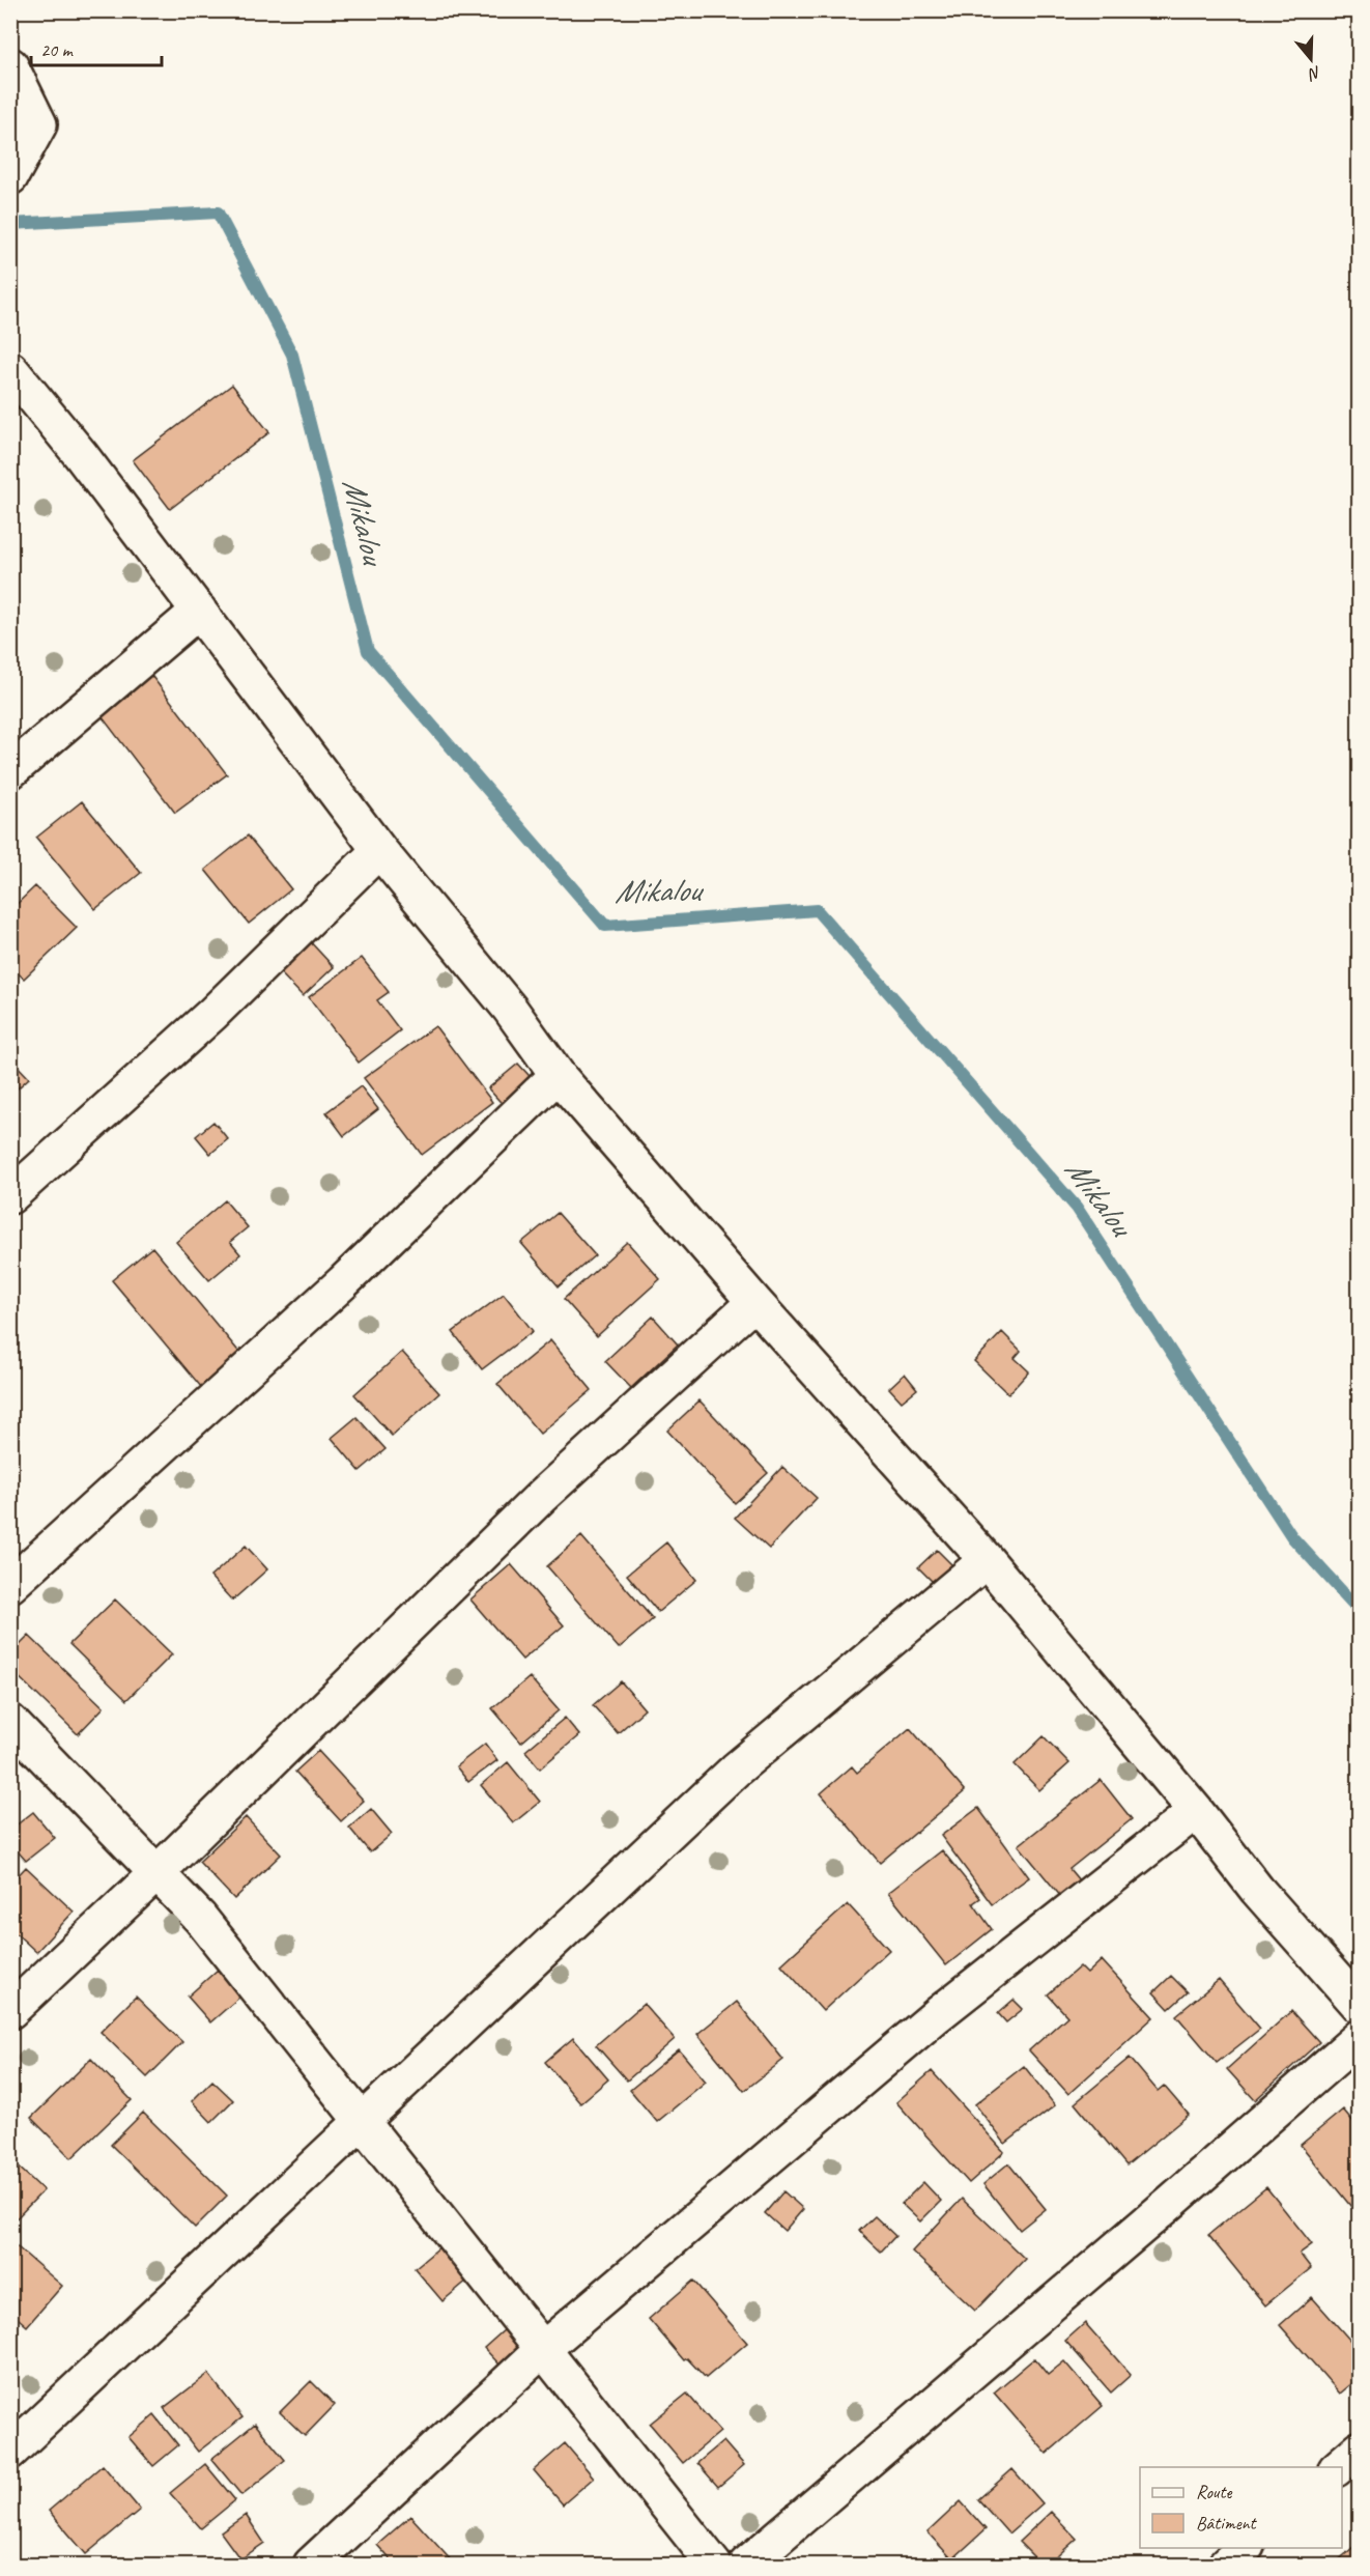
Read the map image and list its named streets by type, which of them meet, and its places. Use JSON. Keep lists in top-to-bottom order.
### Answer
{
  "water": ["Mikalou"],
  "legend": ["Route", "Bâtiment"],
  "scale_bar": "20 m",
  "north": "bottom"
}
